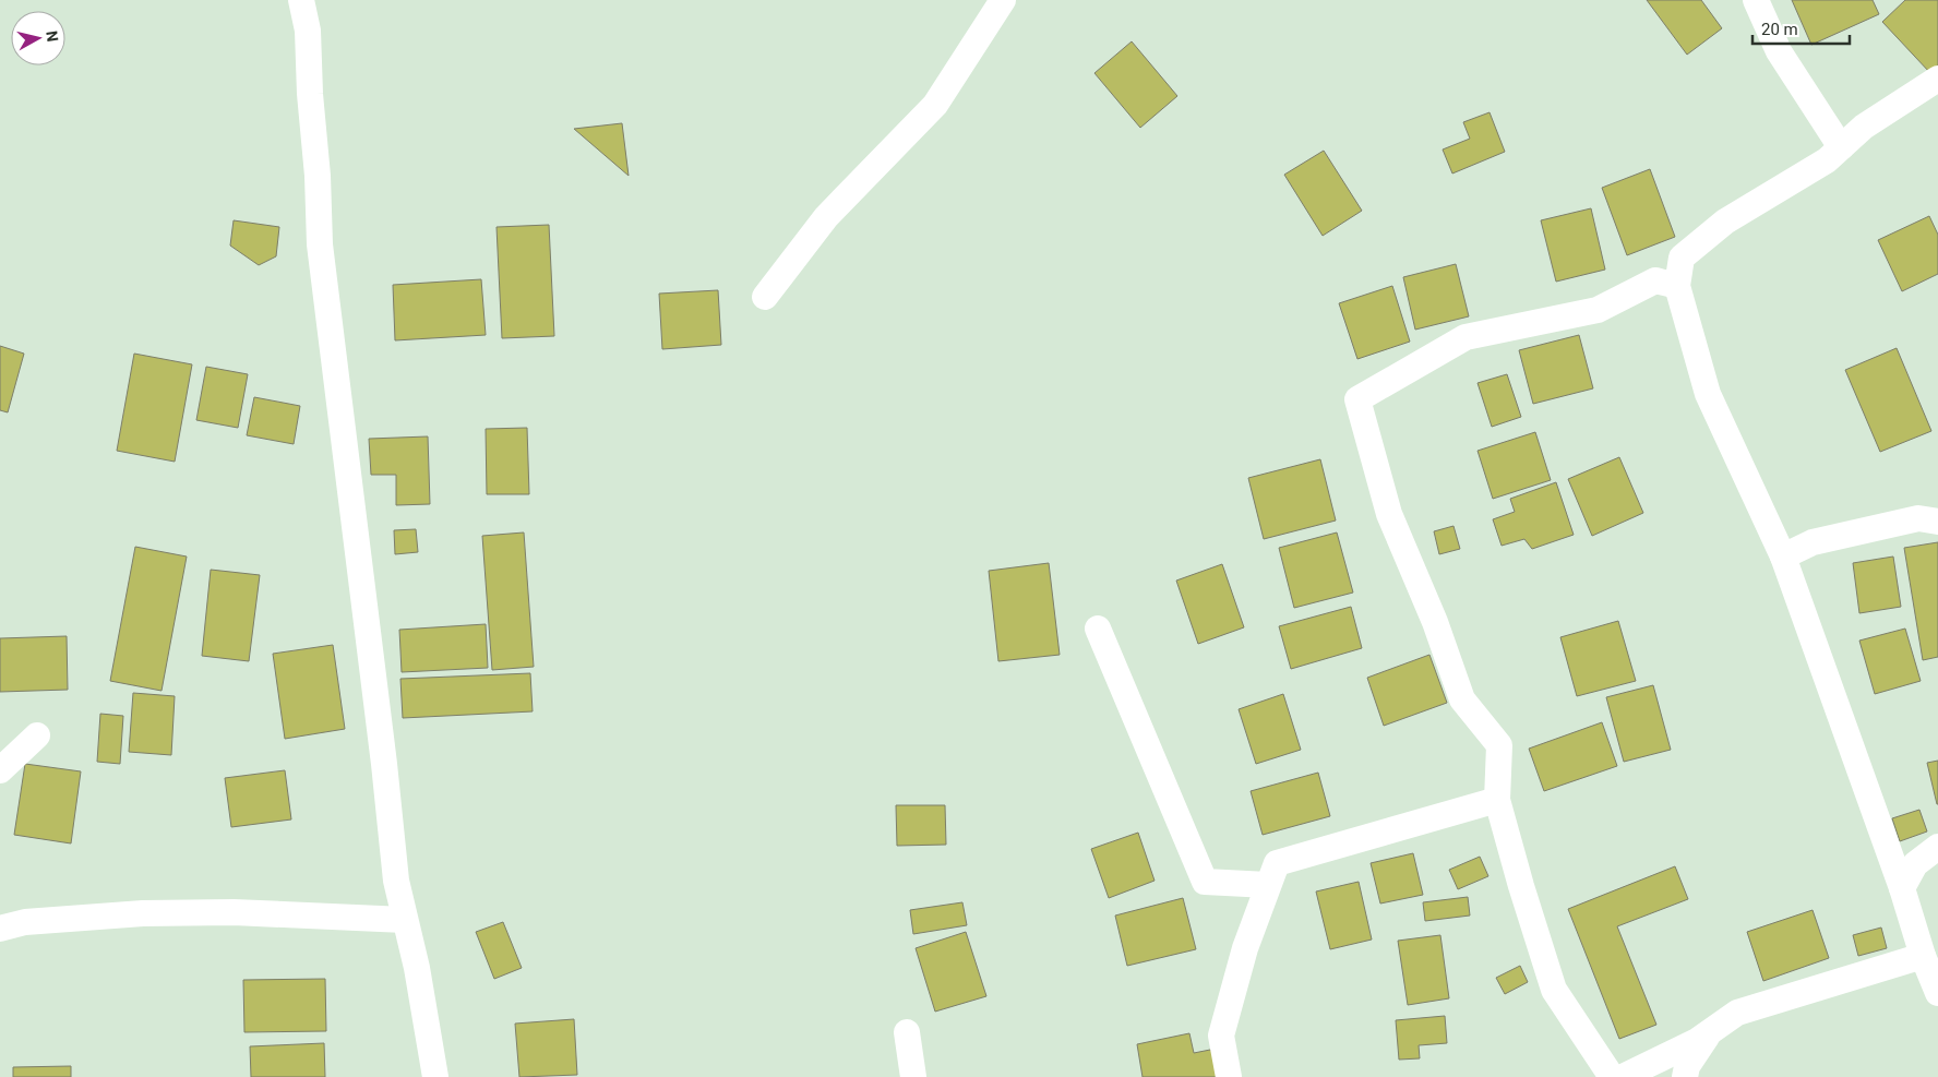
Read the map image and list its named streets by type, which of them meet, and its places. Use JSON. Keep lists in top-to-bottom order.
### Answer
{
  "scale_bar": "20 m",
  "north": "right"
}
